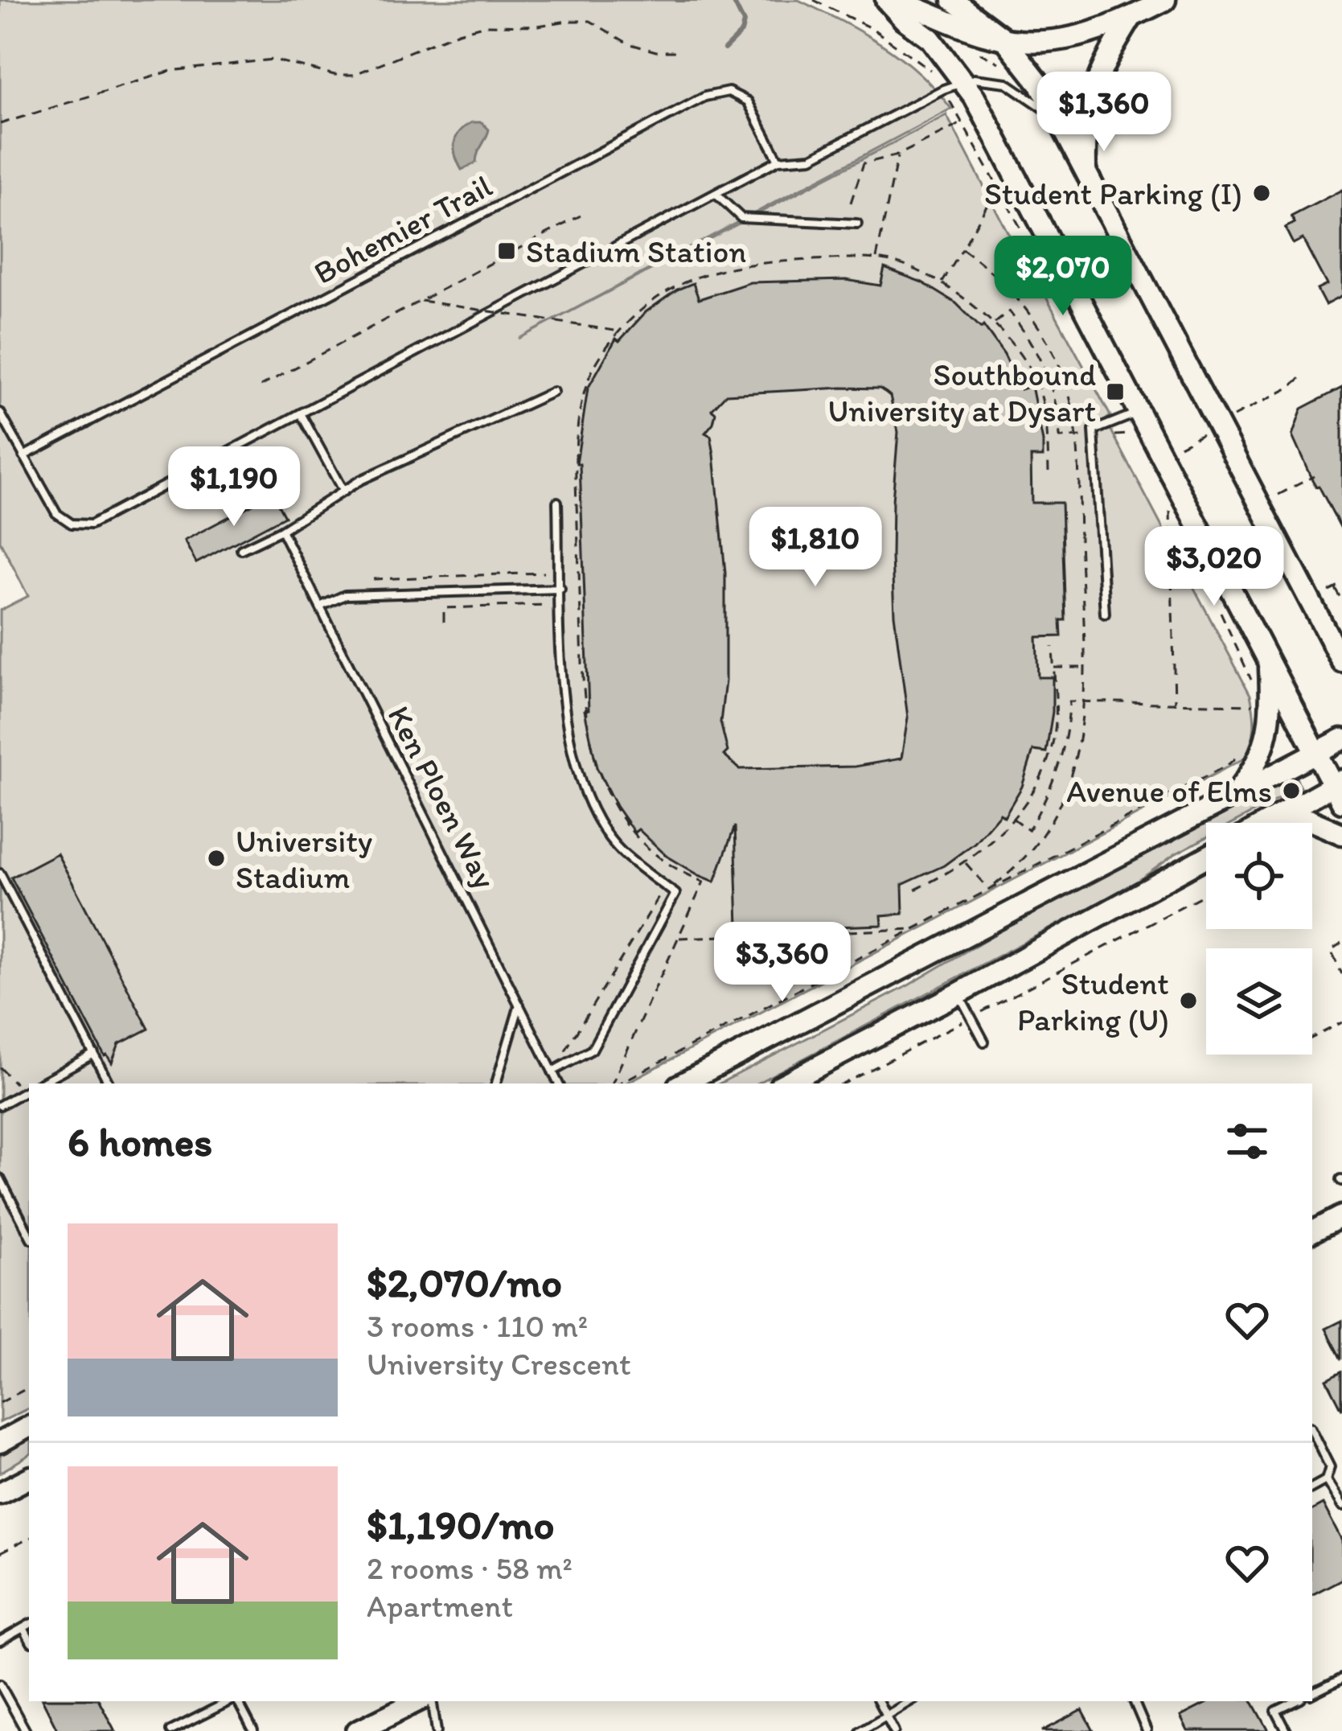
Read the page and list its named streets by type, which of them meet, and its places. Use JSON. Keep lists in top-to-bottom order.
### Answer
{
  "streets": {
    "lane": ["Bohemier Trail", "Ken Ploen Way"]
  },
  "places": {
    "other": [
      "Student Parking (I)",
      "Avenue of Elms",
      "University Stadium",
      "Student Parking (U)"
    ],
    "transit": ["Stadium Station", "Southbound University at Dysart"]
  },
  "page": {
    "price": [
      "$1,360",
      "$2,070",
      "$1,190",
      "$1,810",
      "$3,020",
      "$3,360"
    ],
    "heading": "6 homes",
    "list": [
      {
        "name": "$2,070/mo",
        "note": "3 rooms · 110 m² · University Crescent"
      },
      {
        "name": "$1,190/mo",
        "note": "2 rooms · 58 m² · Apartment"
      }
    ]
  }
}
